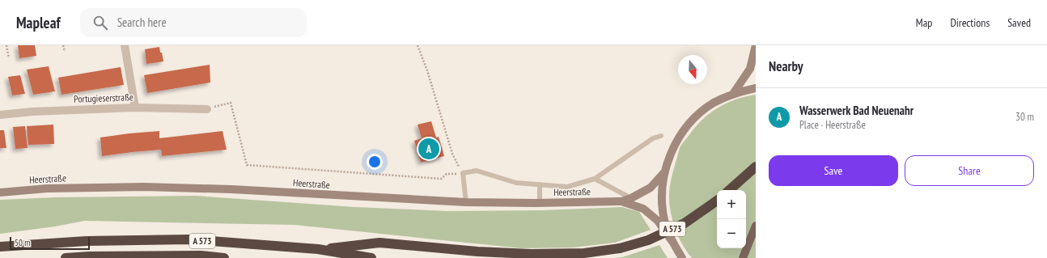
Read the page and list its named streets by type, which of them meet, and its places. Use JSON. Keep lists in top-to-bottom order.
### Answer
{
  "streets": {
    "highway": ["A 573"],
    "main road": ["Heerstraße"],
    "street": ["Portugieserstraße"]
  },
  "scale_bar": "50 m",
  "north": "bottom",
  "page": {
    "header": "Mapleaf",
    "search": "Search here",
    "nav": ["Map", "Directions", "Saved"],
    "heading": "Nearby",
    "list": [
      {
        "mark": "A",
        "name": "Wasserwerk Bad Neuenahr",
        "note": "Place · Heerstraße",
        "value": "30 m"
      }
    ],
    "pins": "A",
    "buttons": ["Save", "Share"],
    "map_buttons": ["+", "−"],
    "scale": "50 m"
  }
}
